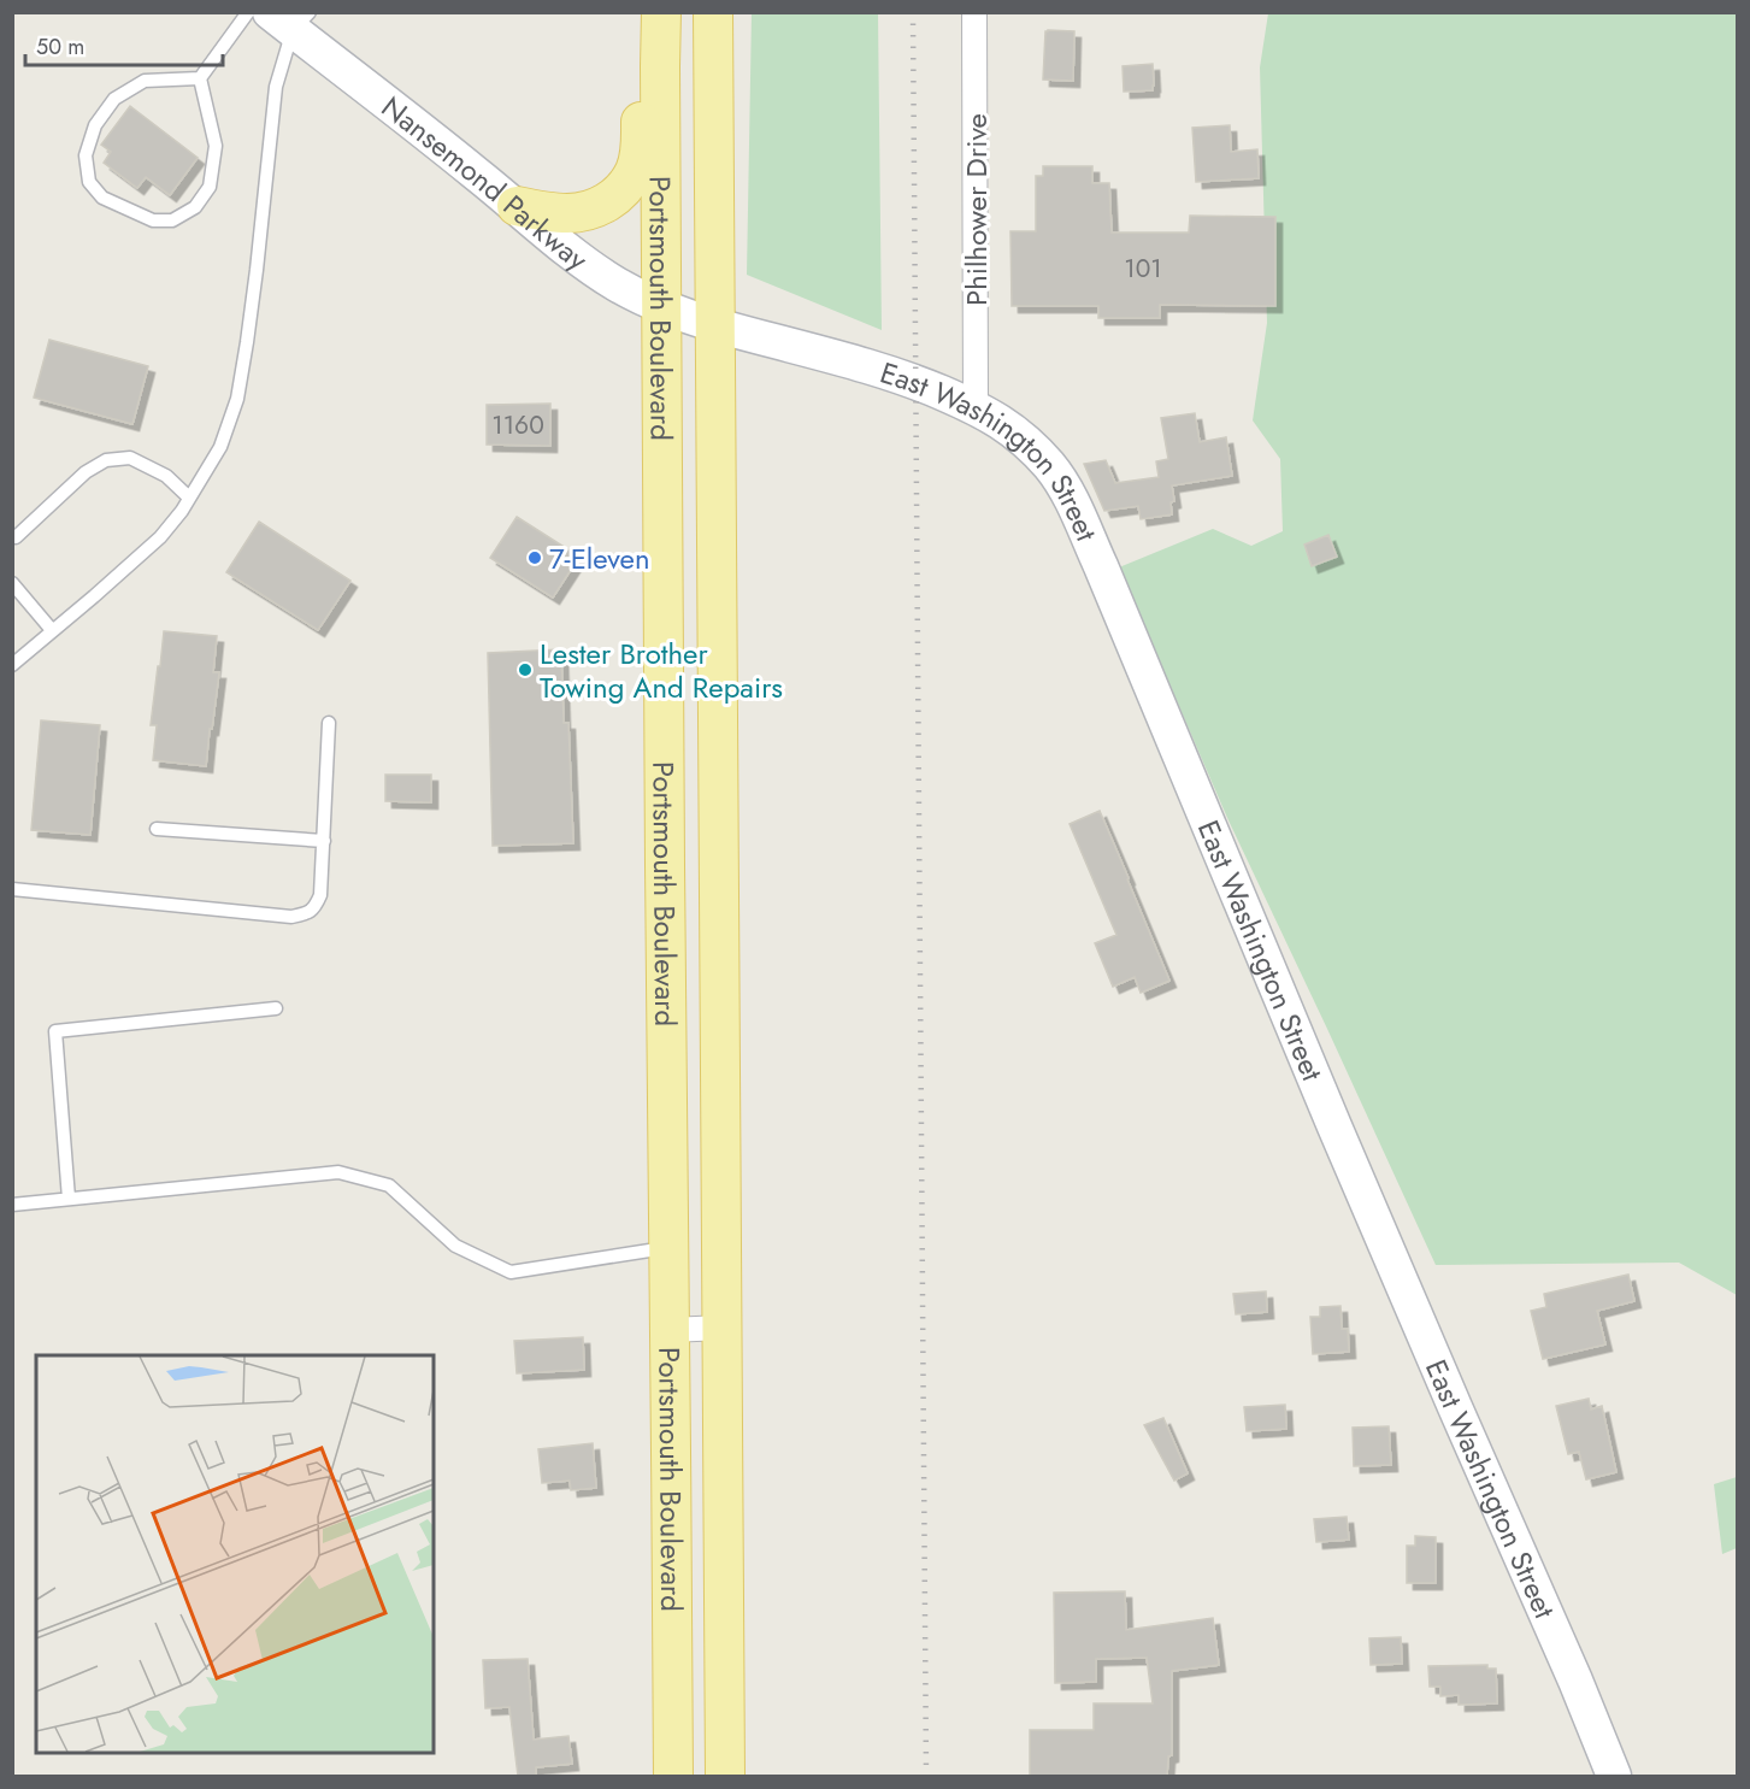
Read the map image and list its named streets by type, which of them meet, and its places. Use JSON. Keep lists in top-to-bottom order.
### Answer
{
  "streets": {
    "main road": ["Nansemond Parkway", "Portsmouth Boulevard", "East Washington Street"],
    "street": ["Philhower Drive"]
  },
  "crossings": [
    ["Nansemond Parkway", "Portsmouth Boulevard"],
    ["Nansemond Parkway", "East Washington Street"],
    ["Philhower Drive", "East Washington Street"],
    ["Portsmouth Boulevard", "East Washington Street"]
  ],
  "places": ["7-Eleven", "Lester Brother Towing And Repairs"],
  "house_numbers": ["101", "1160"],
  "scale_bar": "50 m"
}
